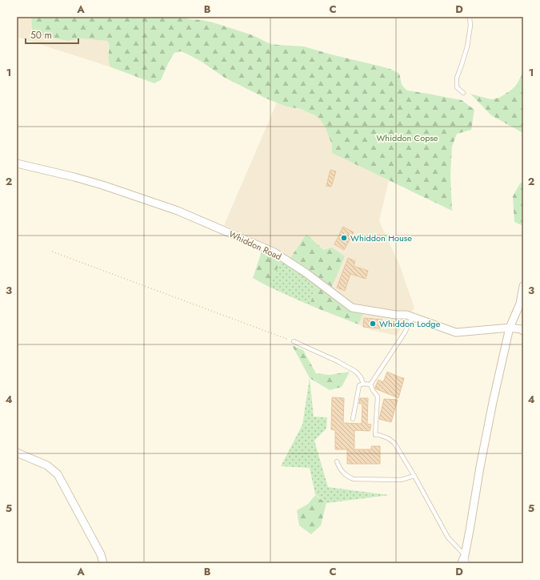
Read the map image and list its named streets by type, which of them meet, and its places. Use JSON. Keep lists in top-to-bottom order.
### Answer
{
  "streets": {
    "street": ["Whiddon Road"]
  },
  "parks": ["Whiddon Copse"],
  "places": ["Whiddon House", "Whiddon Lodge"],
  "scale_bar": "50 m",
  "grid": {
    "columns": [
      "A",
      "B",
      "C",
      "D"
    ],
    "rows": [
      "1",
      "2",
      "3",
      "4",
      "5"
    ]
  }
}
